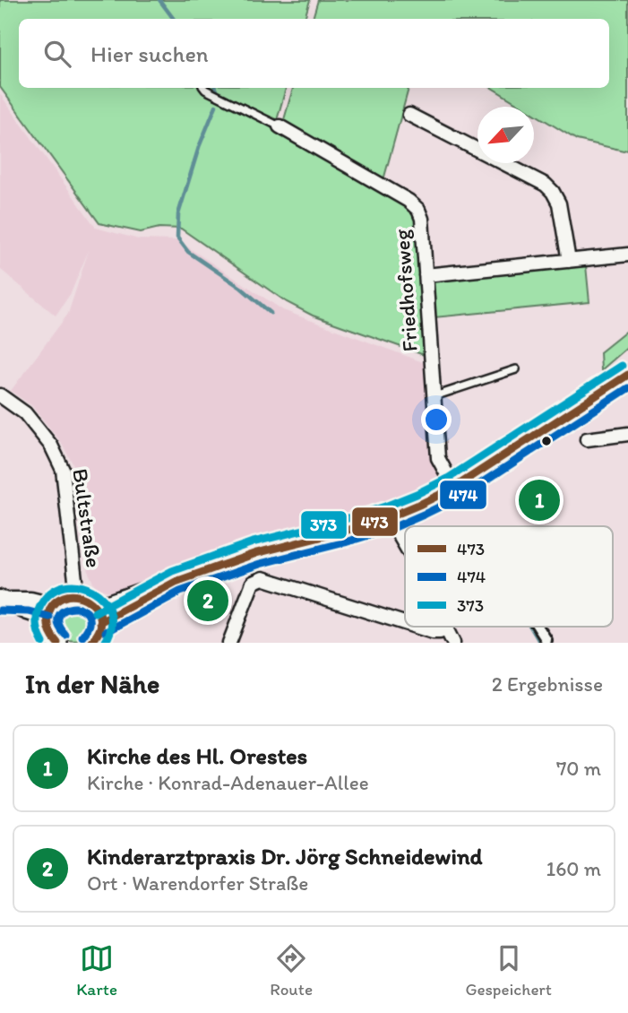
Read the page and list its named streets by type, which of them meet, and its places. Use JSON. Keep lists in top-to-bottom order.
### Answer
{
  "streets": {
    "street": ["Friedhofsweg", "Bultstraße"]
  },
  "lines": ["transit line 373", "transit line 473", "transit line 474"],
  "legend": ["473", "474", "373"],
  "north": "bottom left",
  "page": {
    "search": "Hier suchen",
    "pins": ["1", "2"],
    "heading": ["In der Nähe", "2 Ergebnisse"],
    "list": [
      {
        "mark": "1",
        "name": "Kirche des Hl. Orestes",
        "note": "Kirche · Konrad-Adenauer-Allee",
        "value": "70 m"
      },
      {
        "mark": "2",
        "name": "Kinderarztpraxis Dr. Jörg Schneidewind",
        "note": "Ort · Warendorfer Straße",
        "value": "160 m"
      }
    ],
    "nav": ["Karte", "Route", "Gespeichert"]
  }
}
